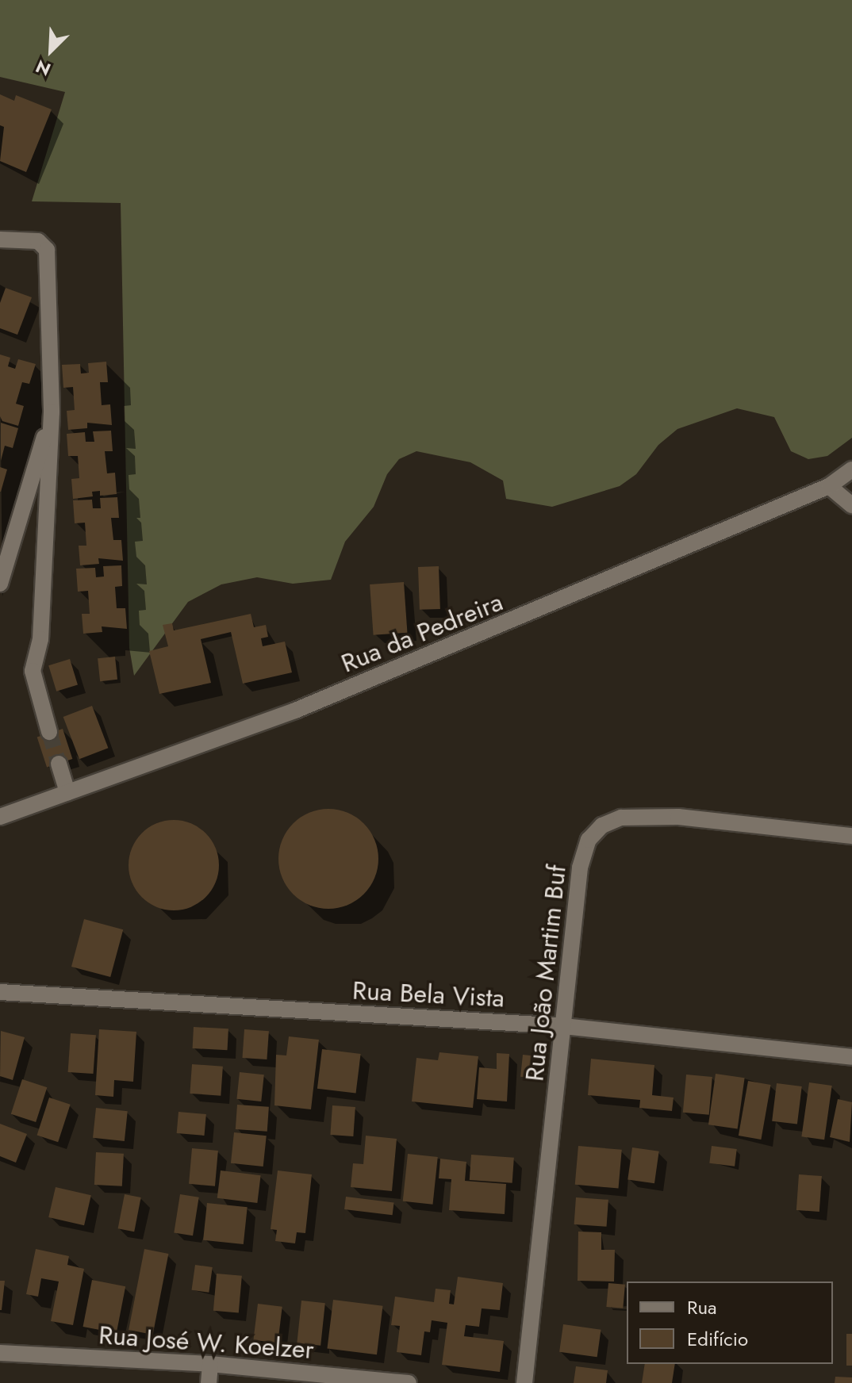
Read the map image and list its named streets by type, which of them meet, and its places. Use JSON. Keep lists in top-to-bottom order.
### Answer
{
  "streets": {
    "street": [
      "Rua da Pedreira",
      "Rua João Martim Buf",
      "Rua Bela Vista",
      "Rua José W. Koelzer"
    ]
  },
  "crossings": [
    ["Rua João Martim Buf", "Rua Bela Vista"]
  ],
  "legend": ["Rua", "Edifício"],
  "north": "bottom left"
}
